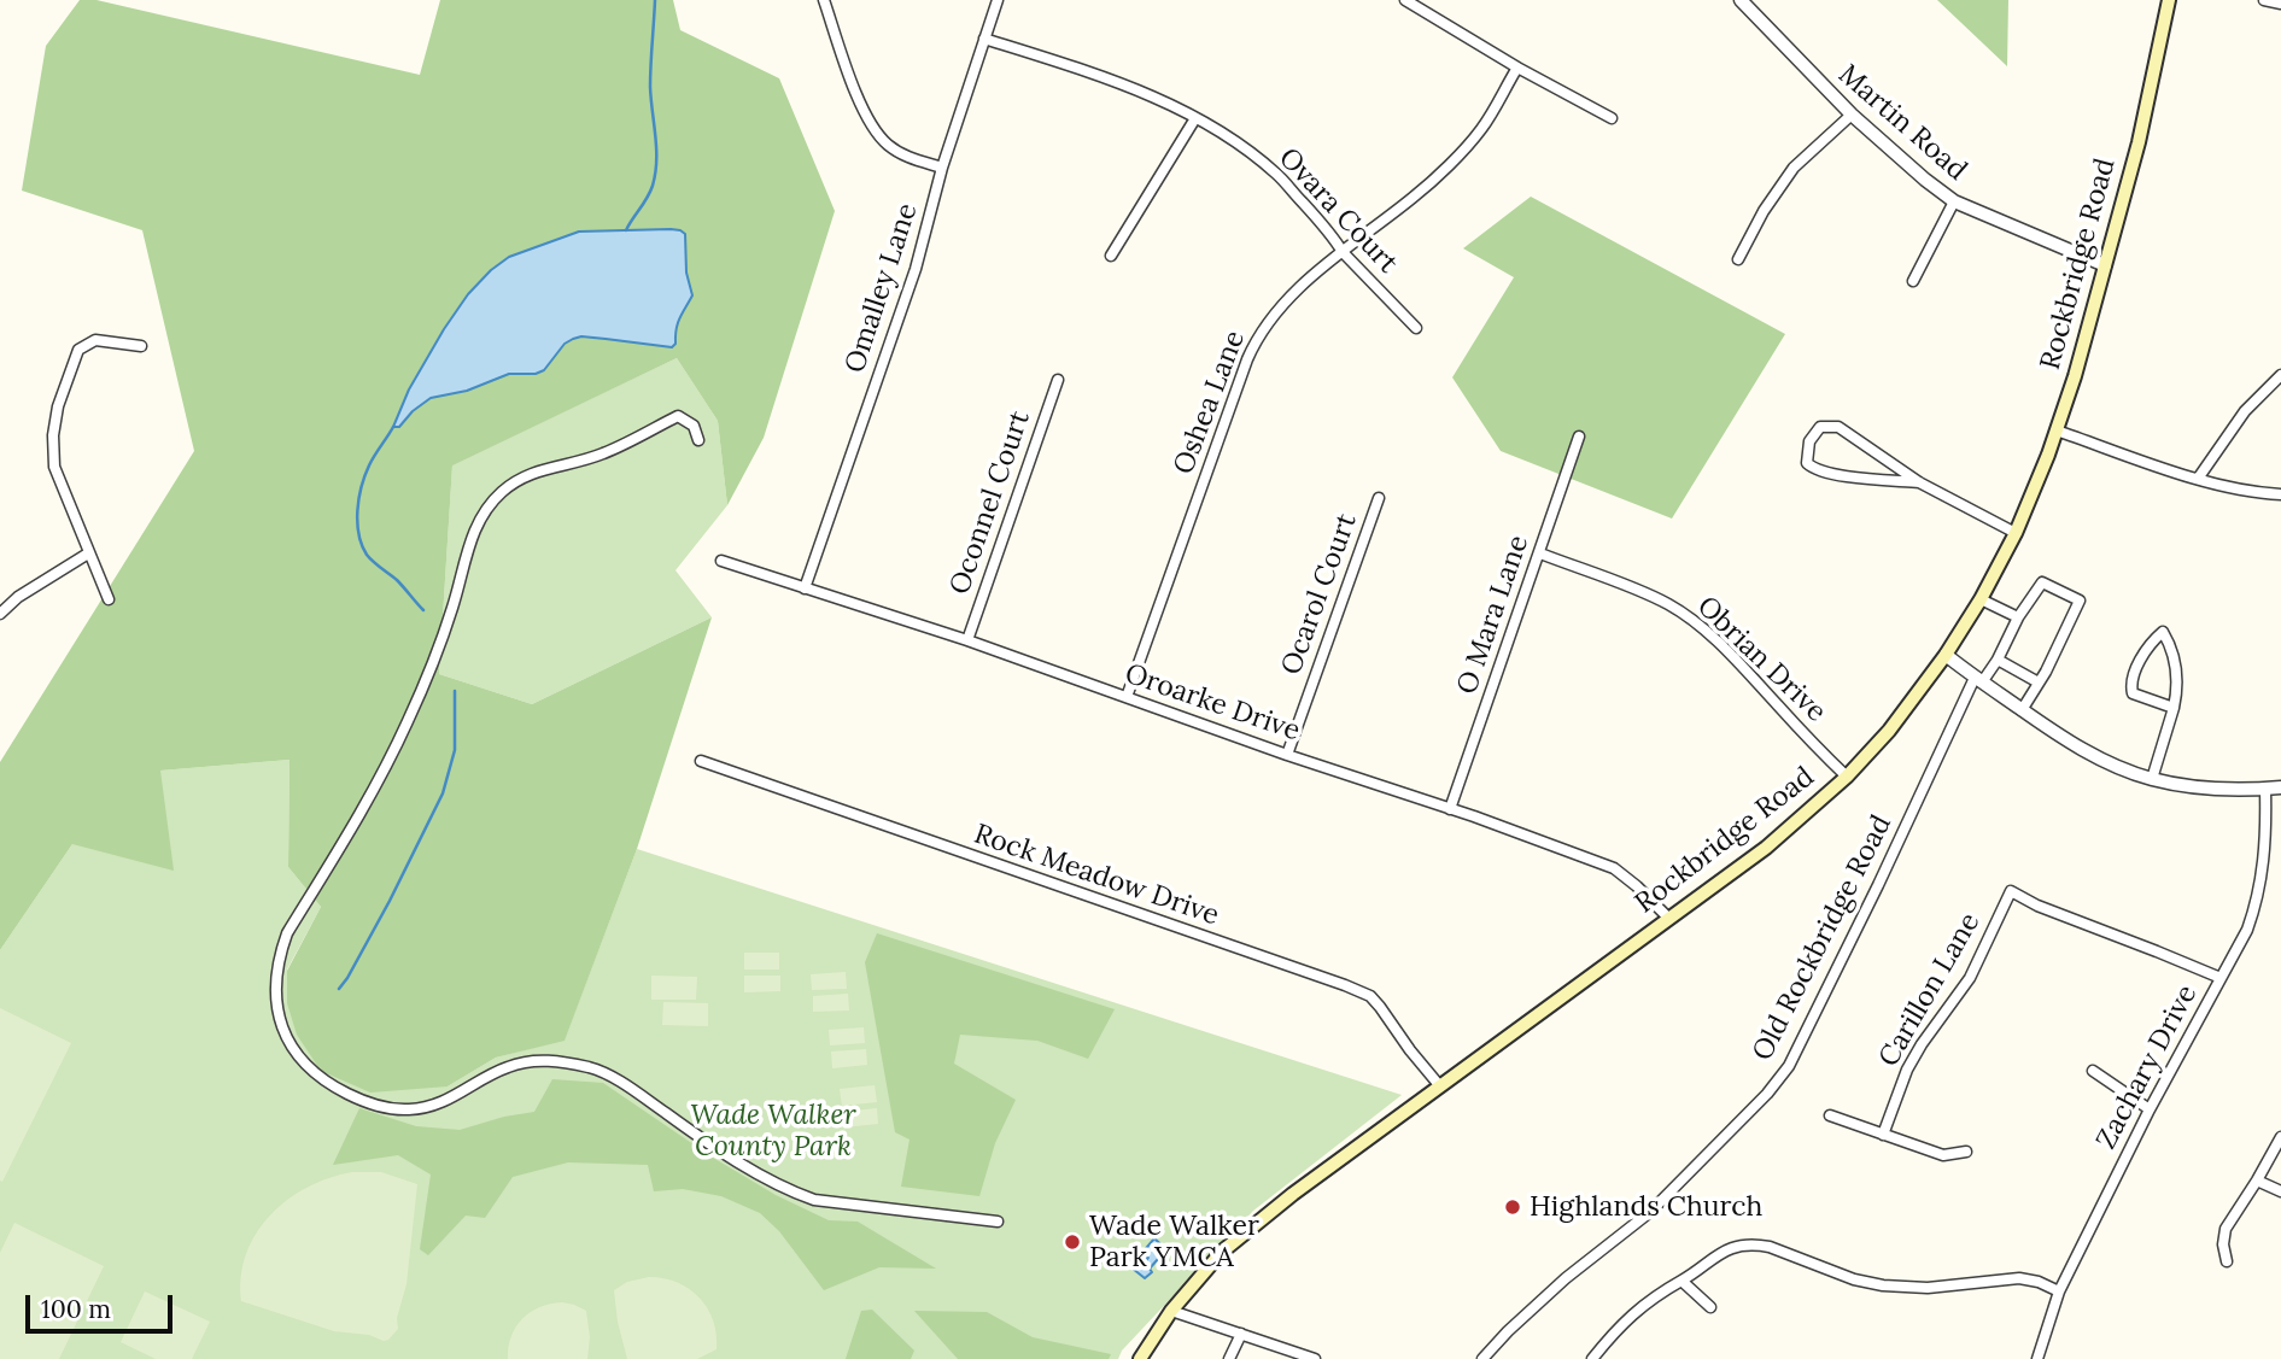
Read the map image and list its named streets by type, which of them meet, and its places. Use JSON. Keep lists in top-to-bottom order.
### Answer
{
  "streets": {
    "main road": ["Rockbridge Road"],
    "street": [
      "Martin Road",
      "Ovara Court",
      "Omalley Lane",
      "Oshea Lane",
      "Oconnel Court",
      "Ocarol Court",
      "O Mara Lane",
      "Obrian Drive",
      "Oroarke Drive",
      "Rock Meadow Drive",
      "Old Rockbridge Road",
      "Carillon Lane",
      "Zachary Drive"
    ]
  },
  "crossings": [
    ["Martin Road", "Rockbridge Road"],
    ["Ovara Court", "Omalley Lane"],
    ["Ovara Court", "Oshea Lane"],
    ["Rockbridge Road", "Obrian Drive"],
    ["Rockbridge Road", "Oroarke Drive"],
    ["Rockbridge Road", "Rock Meadow Drive"],
    ["Omalley Lane", "Oroarke Drive"],
    ["Oshea Lane", "Oroarke Drive"],
    ["Oconnel Court", "Oroarke Drive"],
    ["Ocarol Court", "Oroarke Drive"],
    ["O Mara Lane", "Obrian Drive"],
    ["O Mara Lane", "Oroarke Drive"],
    ["Carillon Lane", "Zachary Drive"]
  ],
  "parks": ["Wade Walker County Park"],
  "places": ["Highlands Church", "Wade Walker Park YMCA"],
  "scale_bar": "100 m"
}
